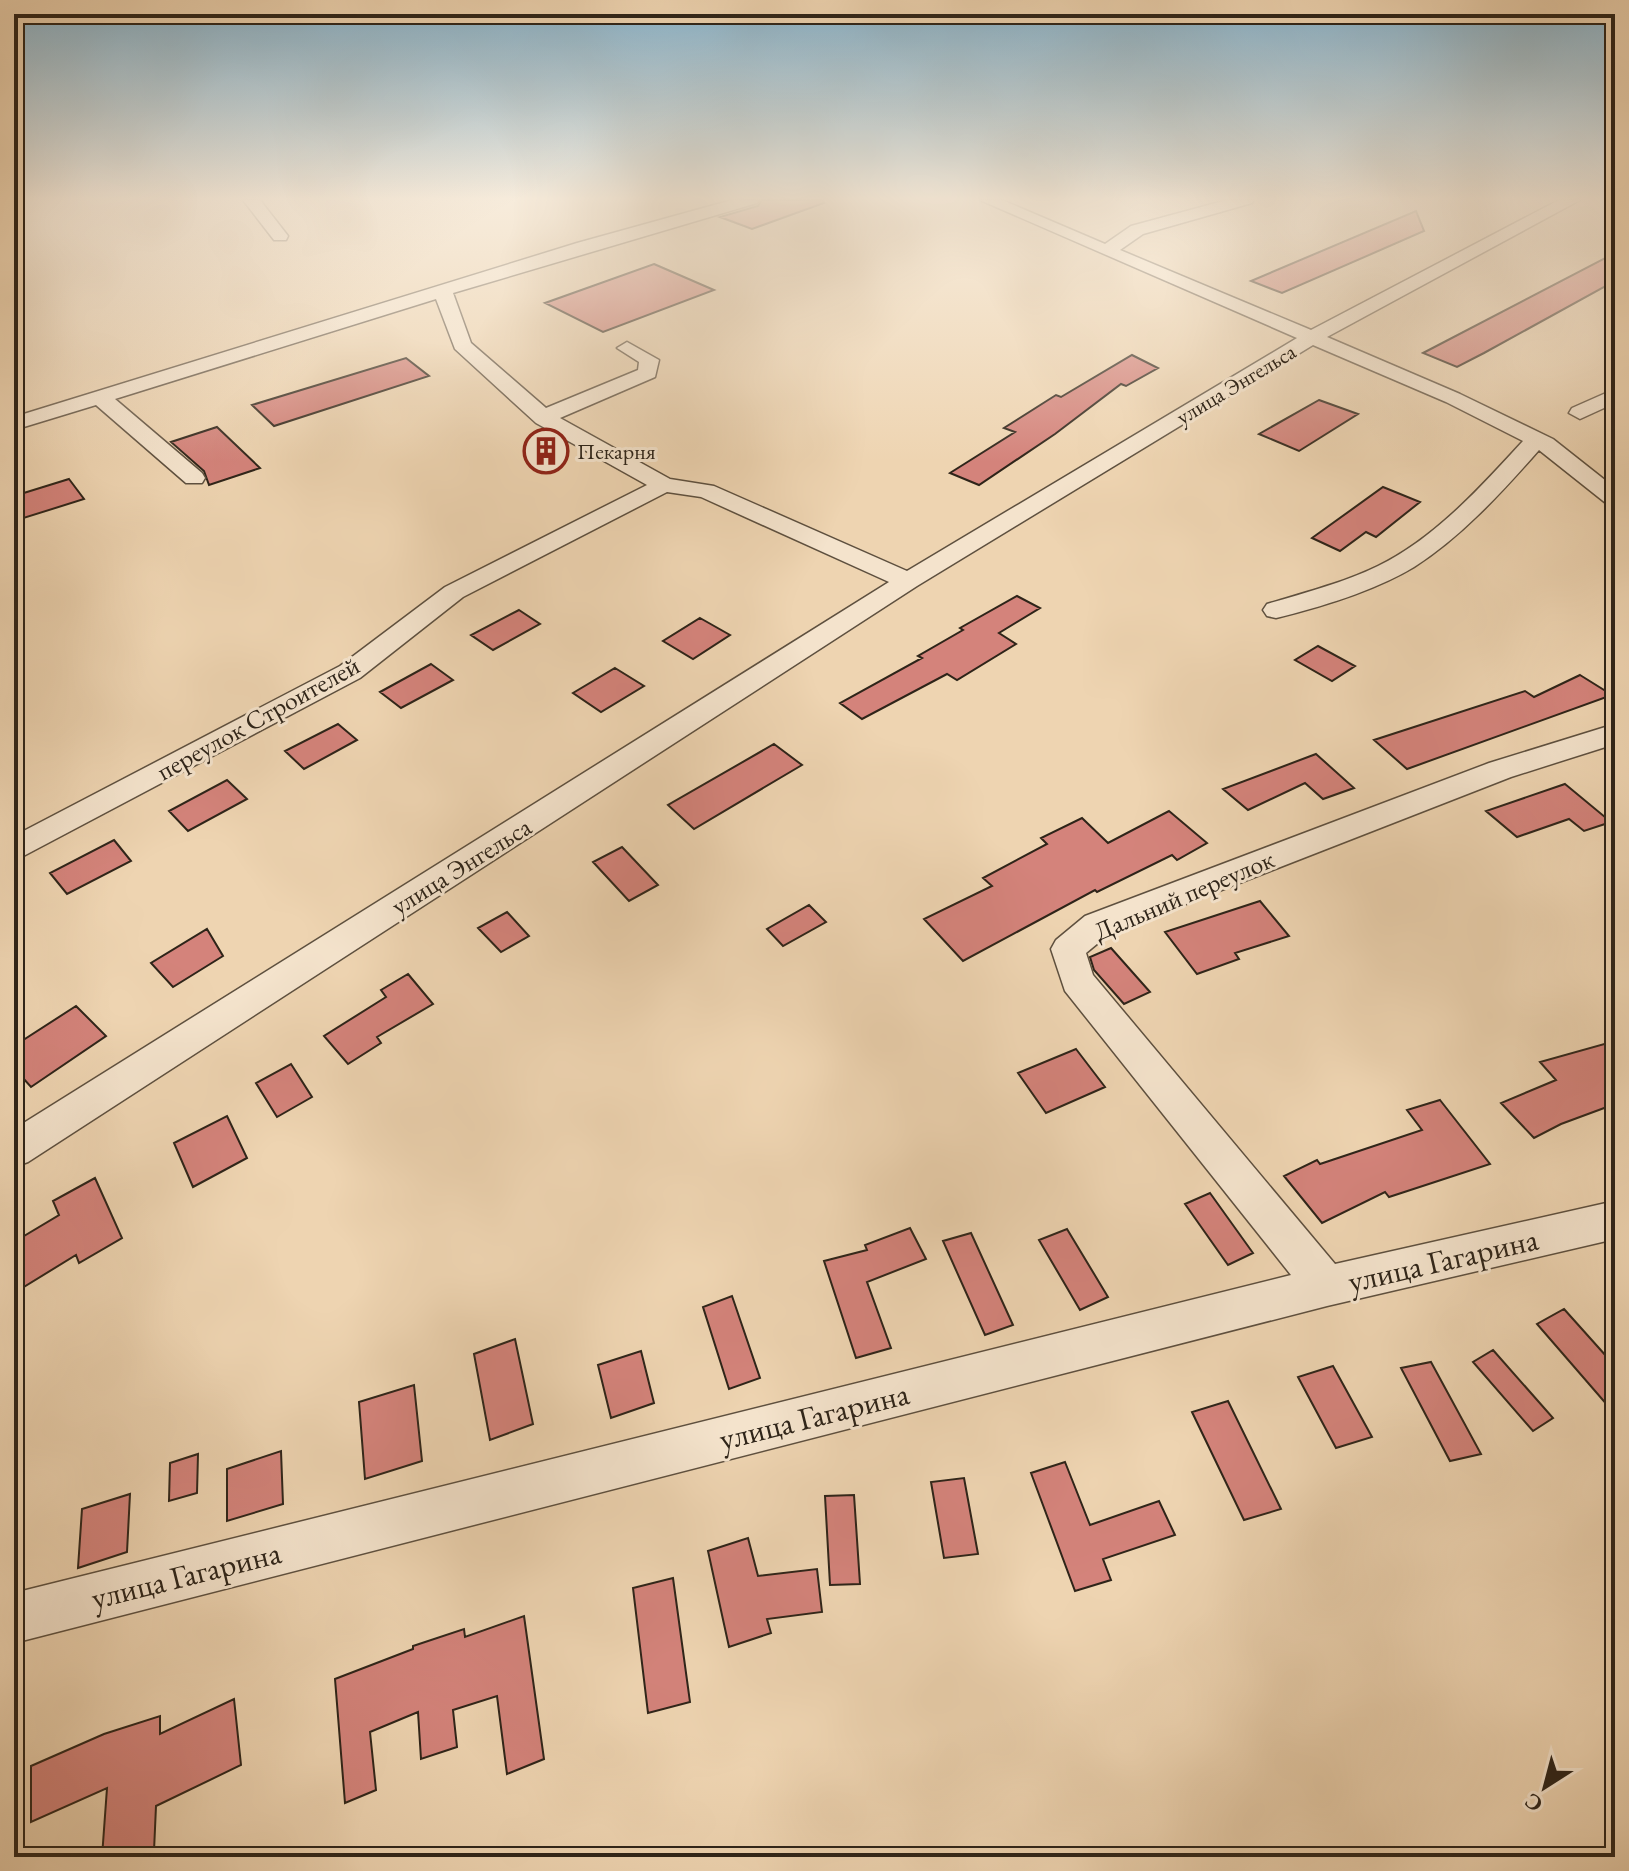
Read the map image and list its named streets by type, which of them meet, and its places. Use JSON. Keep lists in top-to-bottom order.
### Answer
{
  "streets": {
    "street": [
      "улица Энгельса",
      "переулок Строителей",
      "Дальний переулок",
      "улица Гагарина"
    ]
  },
  "crossings": [
    ["Дальний переулок", "улица Гагарина"]
  ],
  "places": {
    "building": ["Пекарня"]
  },
  "north": "bottom left"
}
